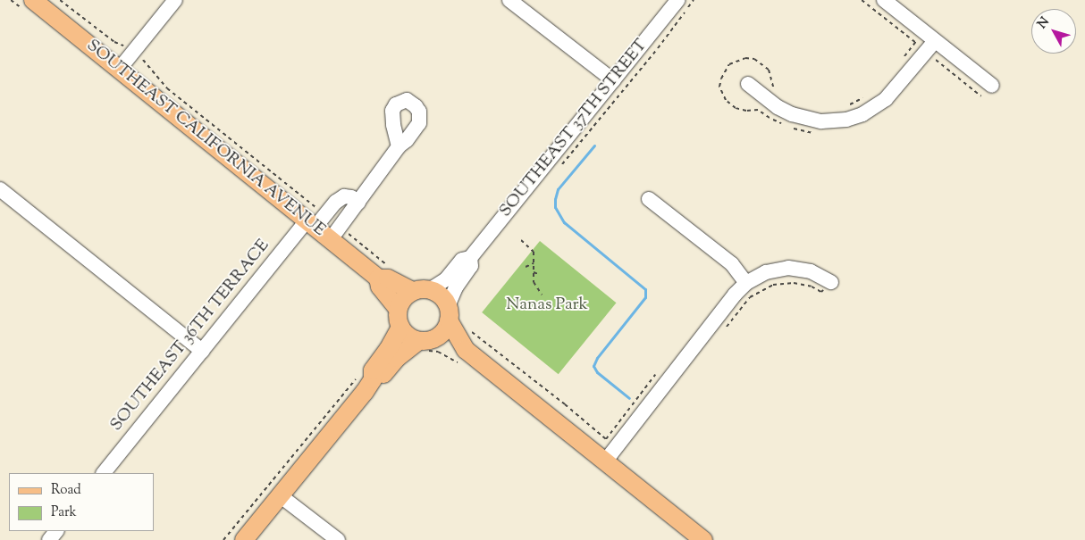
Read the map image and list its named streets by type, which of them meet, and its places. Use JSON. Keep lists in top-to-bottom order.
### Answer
{
  "streets": {
    "main road": ["SOUTHEAST CALIFORNIA AVENUE"],
    "street": ["SOUTHEAST 37TH STREET", "SOUTHEAST 36TH TERRACE"]
  },
  "crossings": [
    ["SOUTHEAST 37TH STREET", "SOUTHEAST CALIFORNIA AVENUE"],
    ["SOUTHEAST CALIFORNIA AVENUE", "SOUTHEAST 36TH TERRACE"]
  ],
  "parks": ["Nanas Park"],
  "legend": ["Road", "Park"],
  "north": "top left"
}
